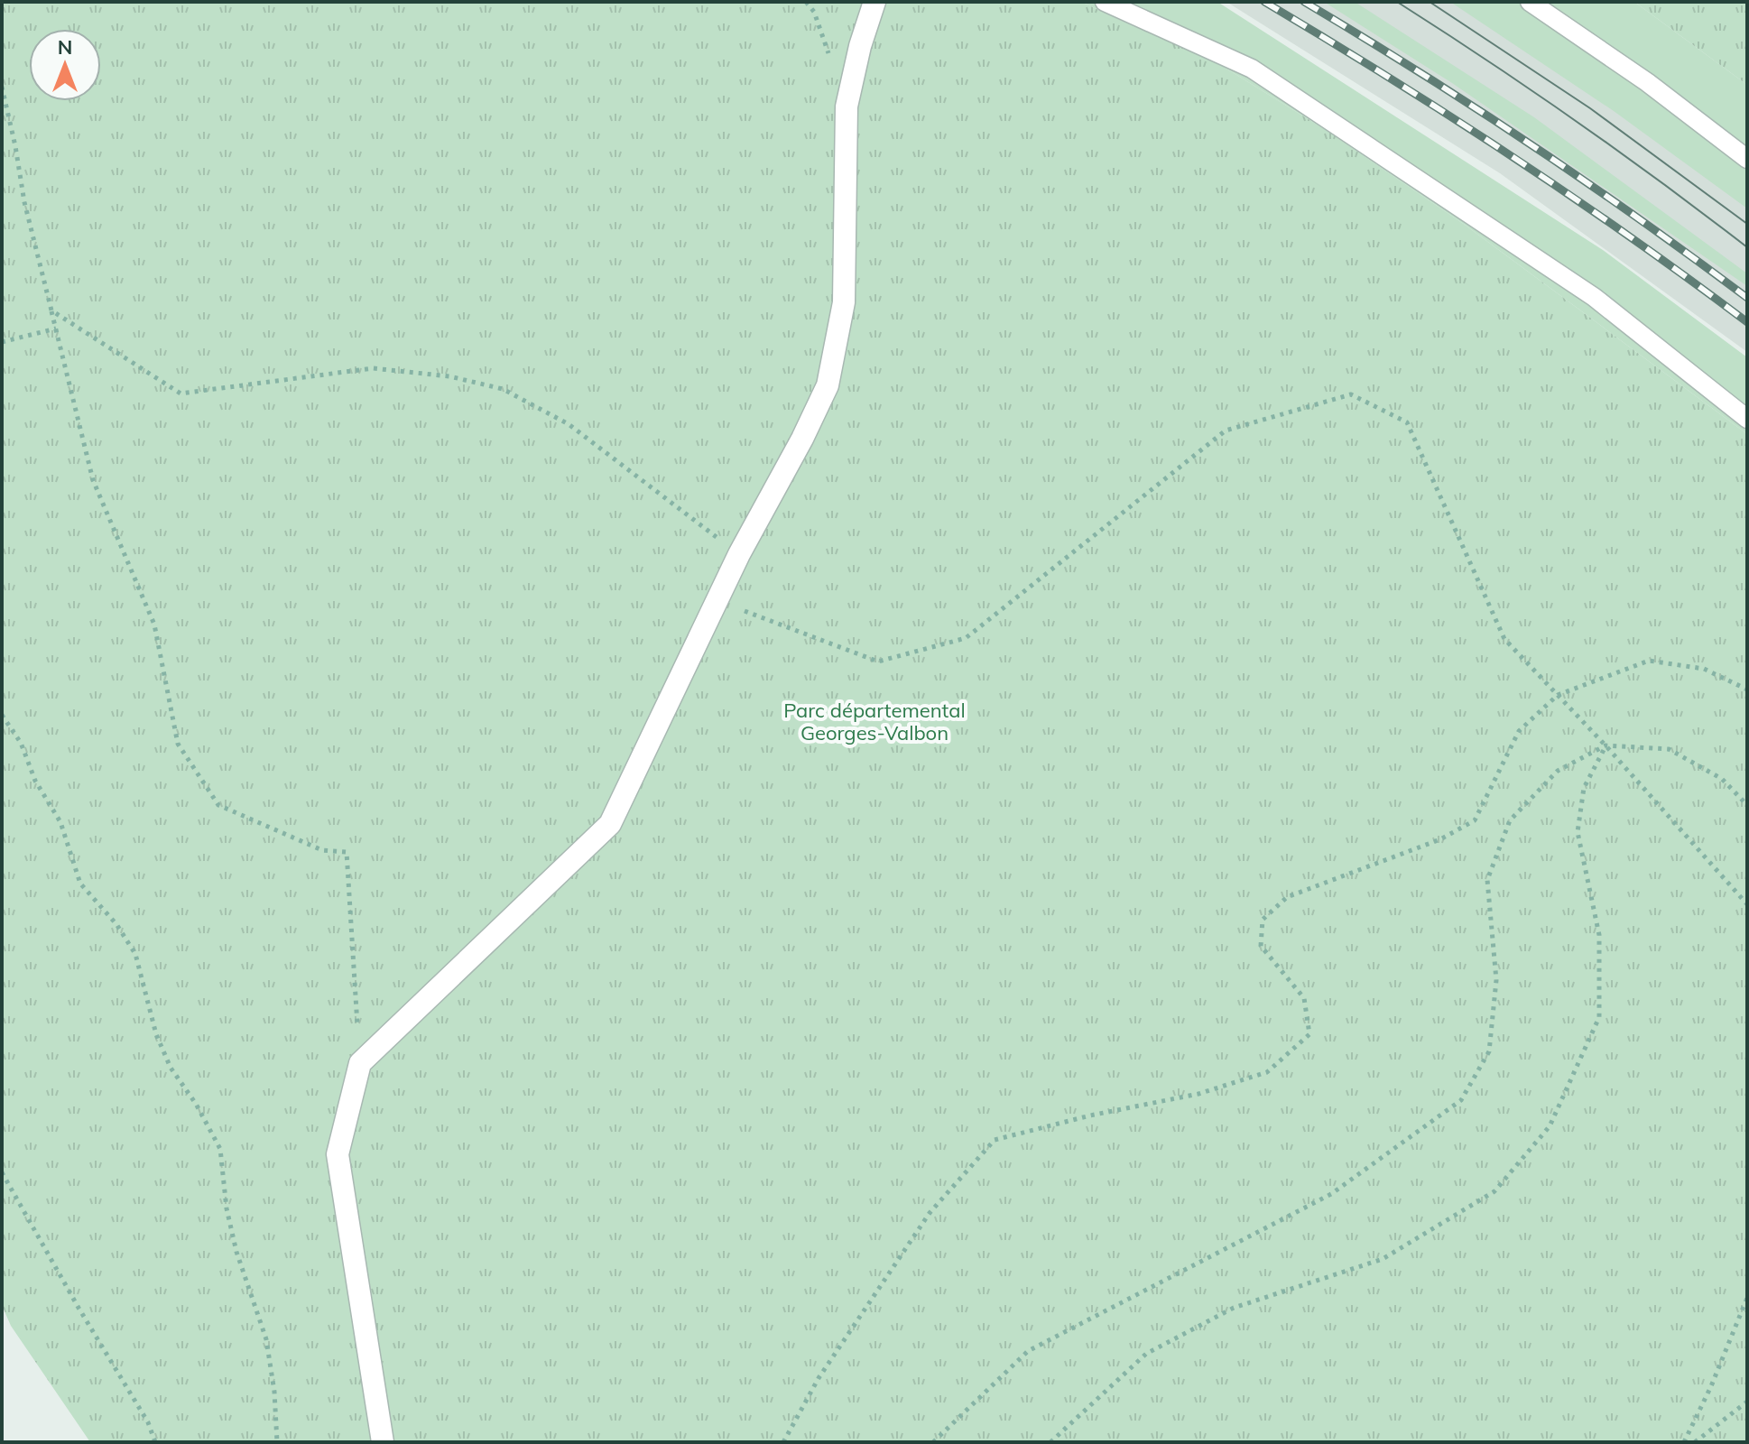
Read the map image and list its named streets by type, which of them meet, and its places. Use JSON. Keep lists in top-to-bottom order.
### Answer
{
  "parks": ["Parc départemental Georges-Valbon"],
  "north": "top"
}
